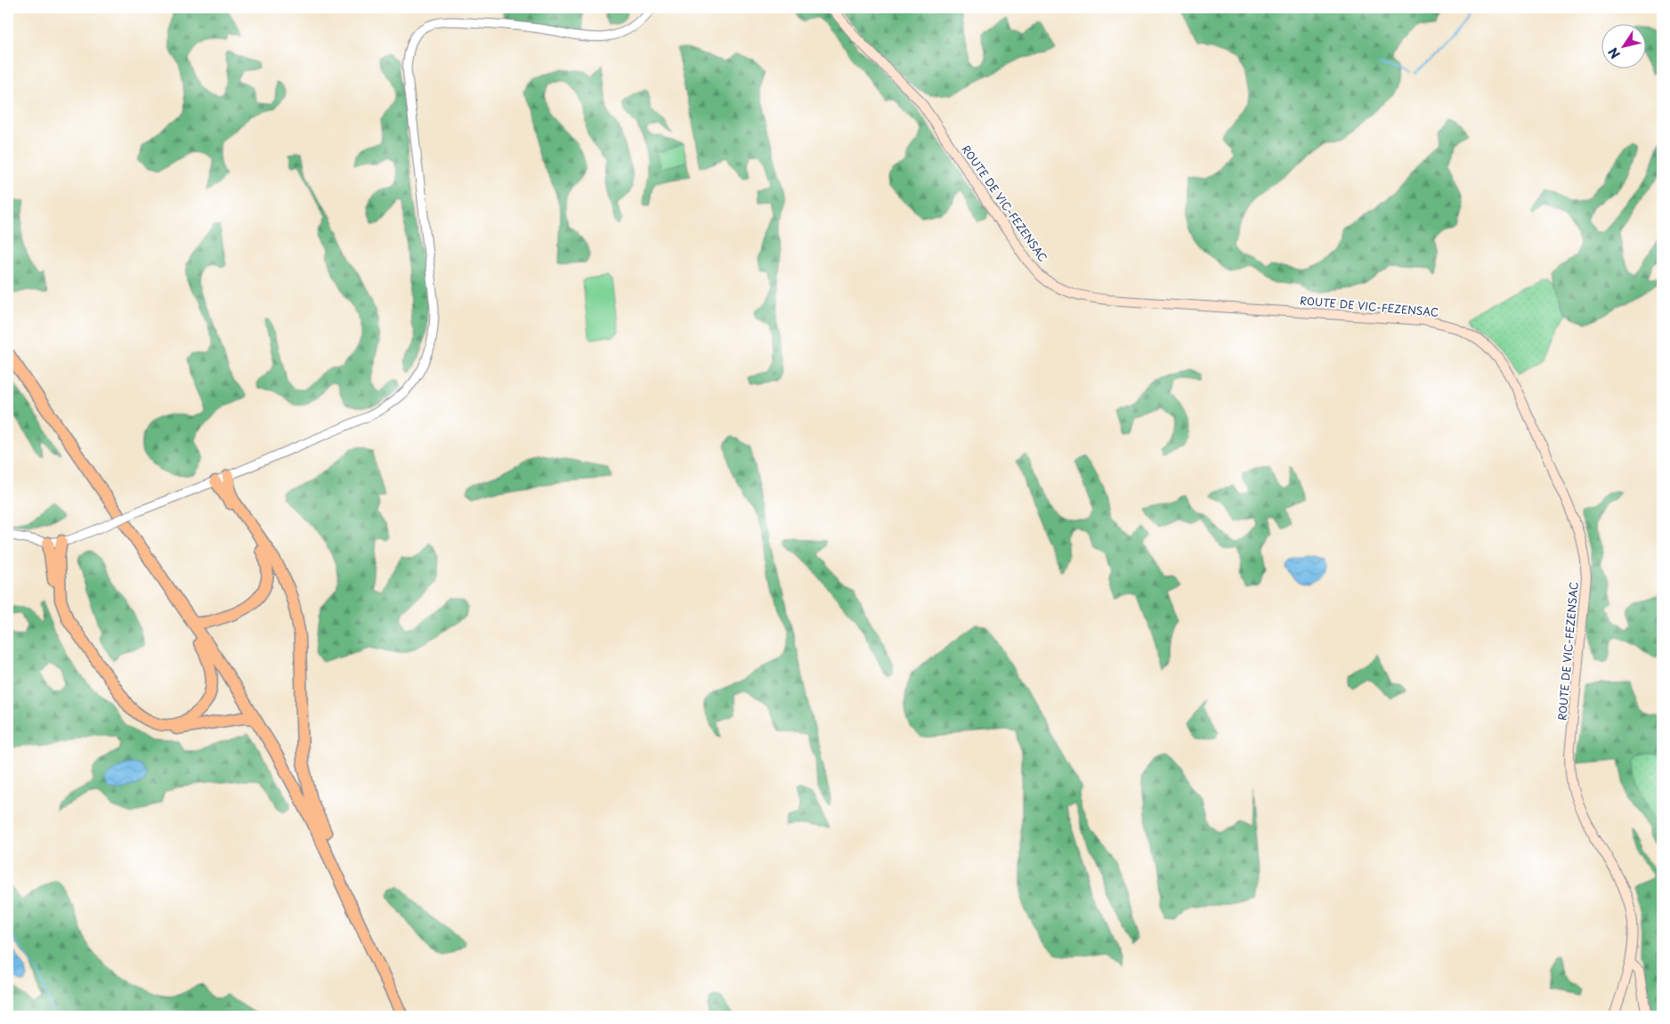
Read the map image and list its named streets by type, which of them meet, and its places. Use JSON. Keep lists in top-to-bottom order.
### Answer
{
  "streets": {
    "main road": ["ROUTE DE VIC-FEZENSAC"]
  },
  "north": "bottom left"
}
